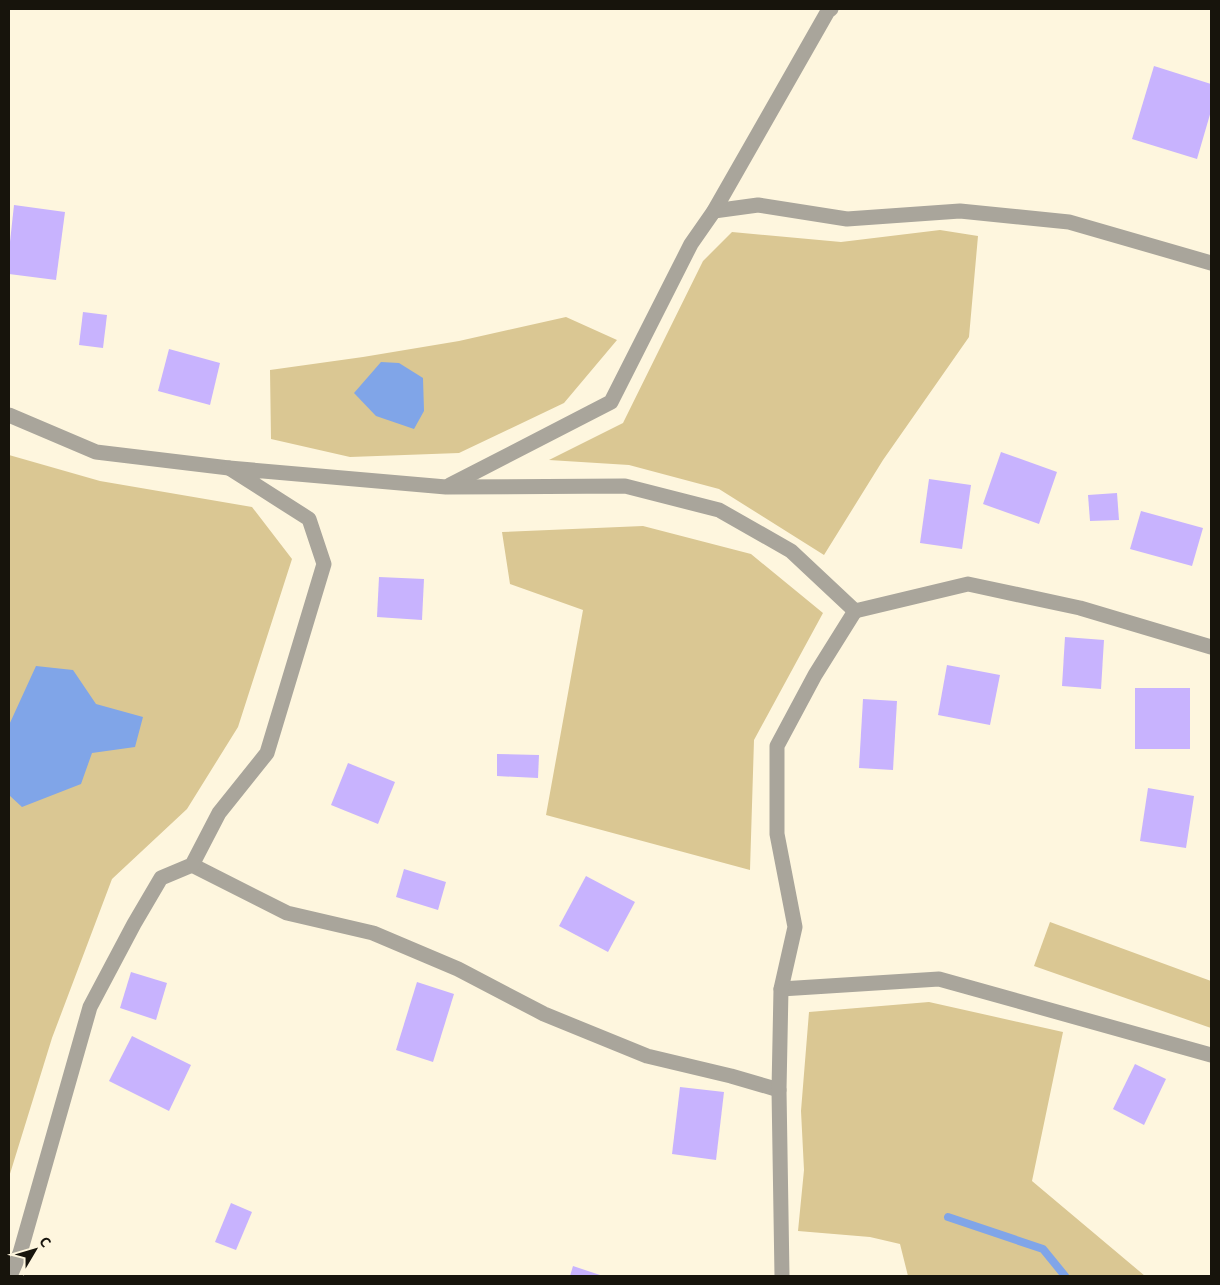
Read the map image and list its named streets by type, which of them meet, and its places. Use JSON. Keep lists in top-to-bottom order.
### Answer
{
  "north": "top right"
}
